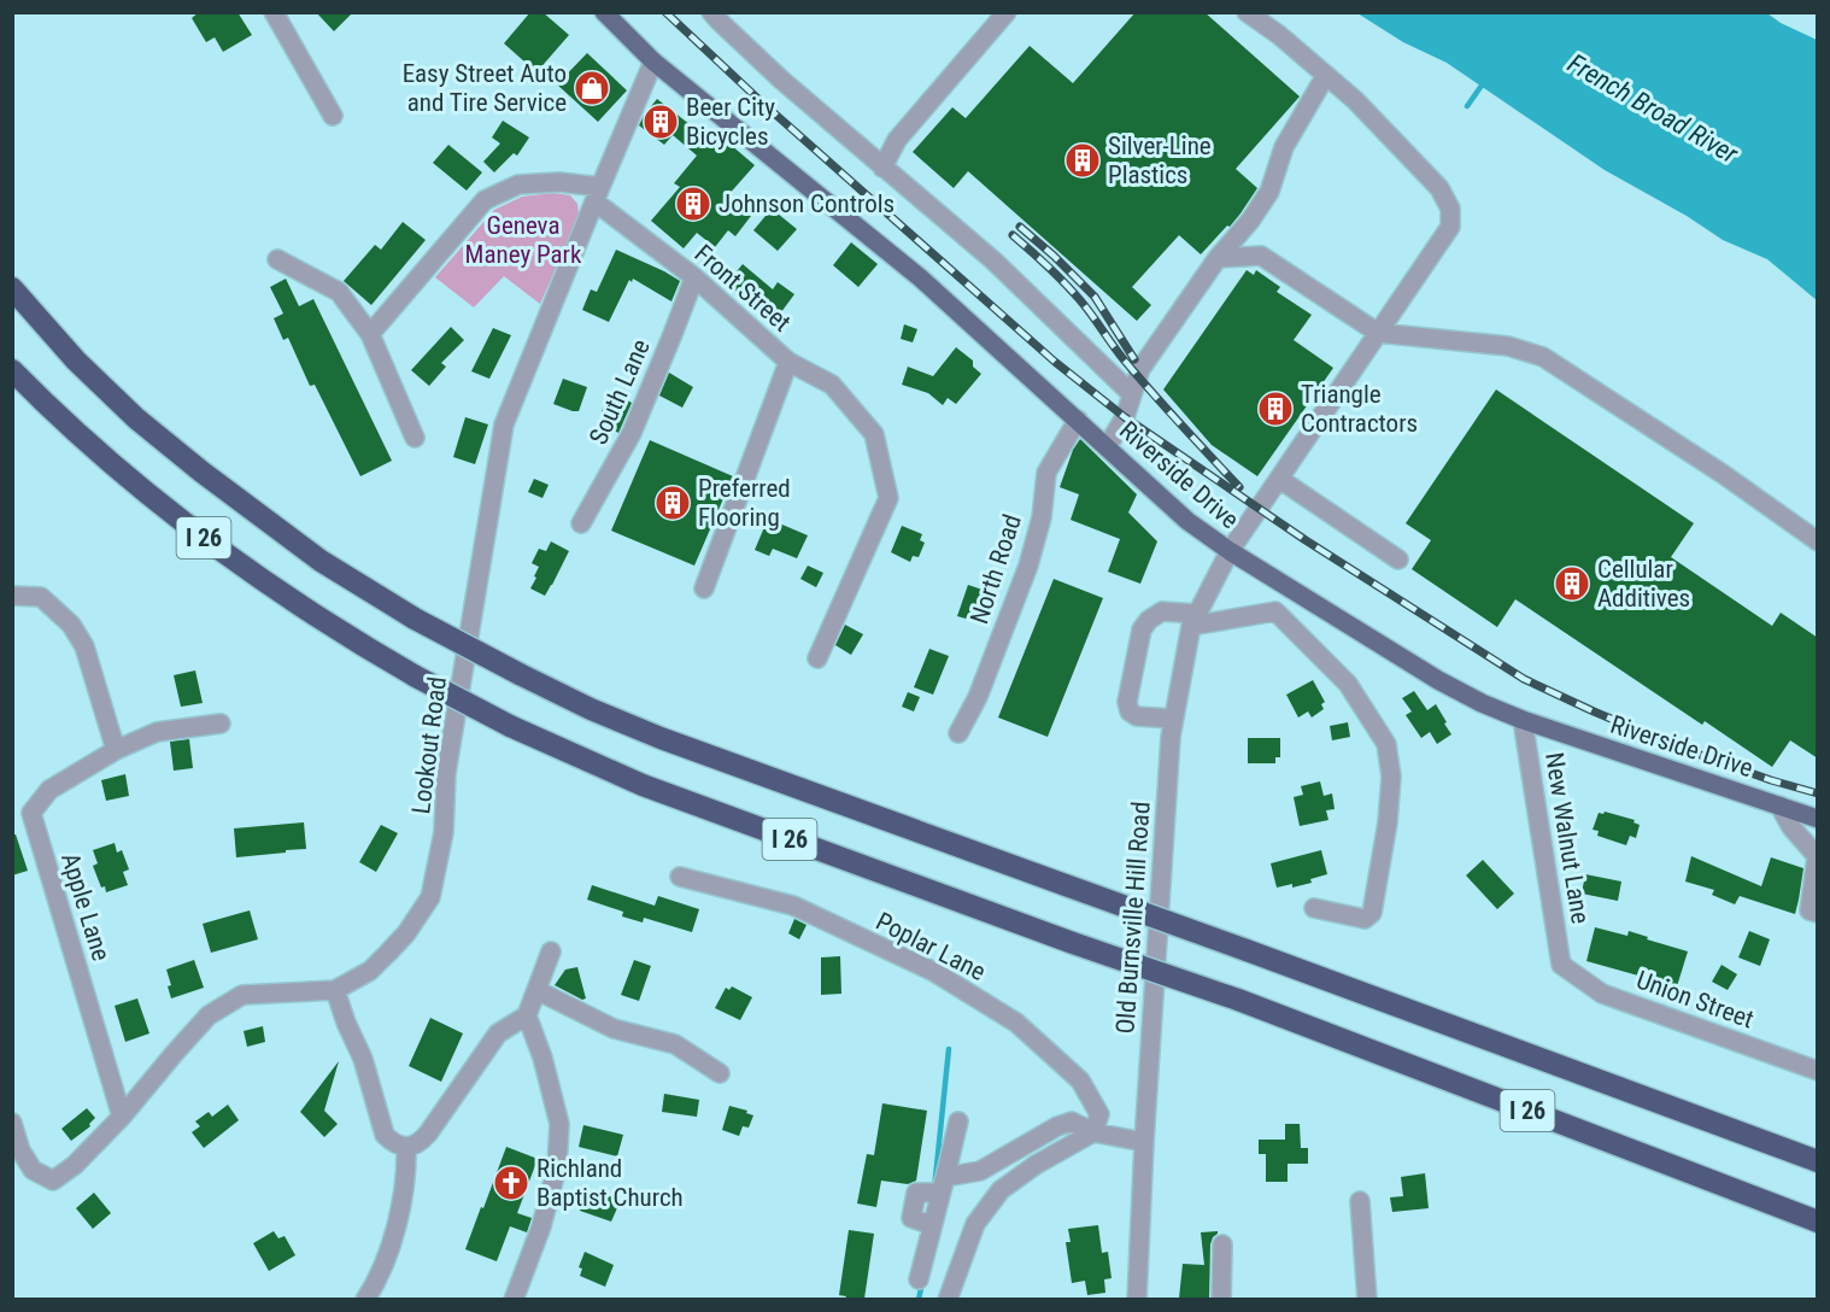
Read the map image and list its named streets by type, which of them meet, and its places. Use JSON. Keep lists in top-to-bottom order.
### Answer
{
  "streets": {
    "highway": ["I 26"],
    "main road": ["Riverside Drive"],
    "street": [
      "Front Street",
      "South Lane",
      "North Road",
      "Lookout Road",
      "New Walnut Lane",
      "Apple Lane",
      "Old Burnsville Hill Road",
      "Poplar Lane",
      "Union Street"
    ]
  },
  "crossings": [
    ["Front Street", "South Lane"],
    ["Front Street", "Lookout Road"],
    ["Riverside Drive", "North Road"],
    ["Riverside Drive", "Lookout Road"],
    ["Riverside Drive", "New Walnut Lane"],
    ["Riverside Drive", "Old Burnsville Hill Road"],
    ["Lookout Road", "Apple Lane"],
    ["New Walnut Lane", "Union Street"]
  ],
  "water": ["French Broad River"],
  "parks": ["Geneva Maney Park"],
  "places": {
    "shop": ["Easy Street Auto and Tire Service"],
    "building": [
      "Beer City Bicycles",
      "Silver-Line Plastics",
      "Johnson Controls",
      "Triangle Contractors",
      "Preferred Flooring",
      "Cellular Additives"
    ],
    "church": ["Richland Baptist Church"]
  }
}
